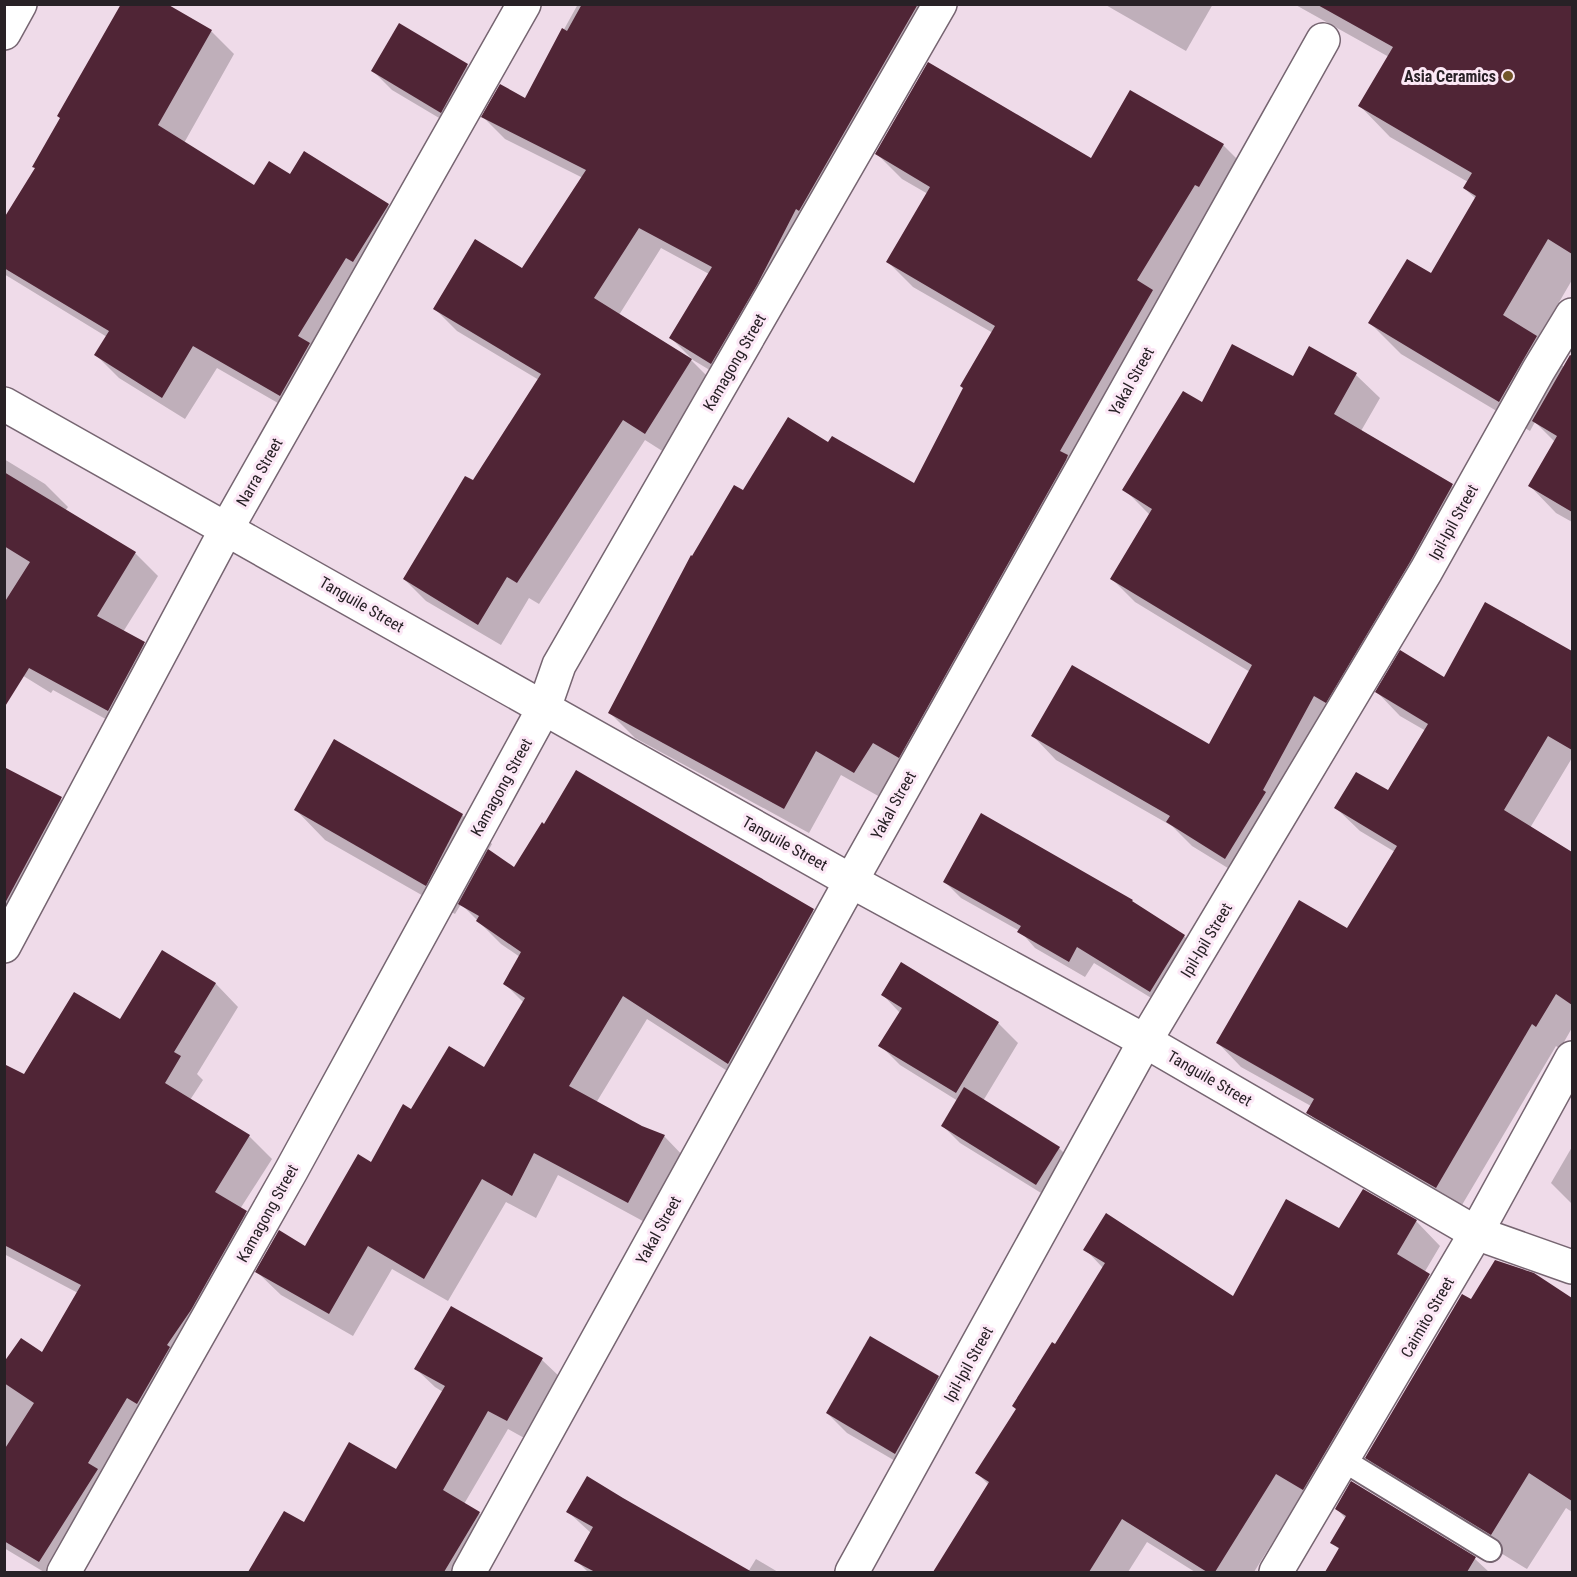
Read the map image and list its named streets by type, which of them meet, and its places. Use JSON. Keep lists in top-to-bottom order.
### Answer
{
  "streets": {
    "street": [
      "Kamagong Street",
      "Yakal Street",
      "Narra Street",
      "Ipil-Ipil Street",
      "Tanguile Street",
      "Caimito Street"
    ]
  },
  "crossings": [
    ["Kamagong Street", "Tanguile Street"],
    ["Yakal Street", "Tanguile Street"],
    ["Narra Street", "Tanguile Street"],
    ["Ipil-Ipil Street", "Tanguile Street"],
    ["Tanguile Street", "Caimito Street"]
  ],
  "places": ["Asia Ceramics"]
}
